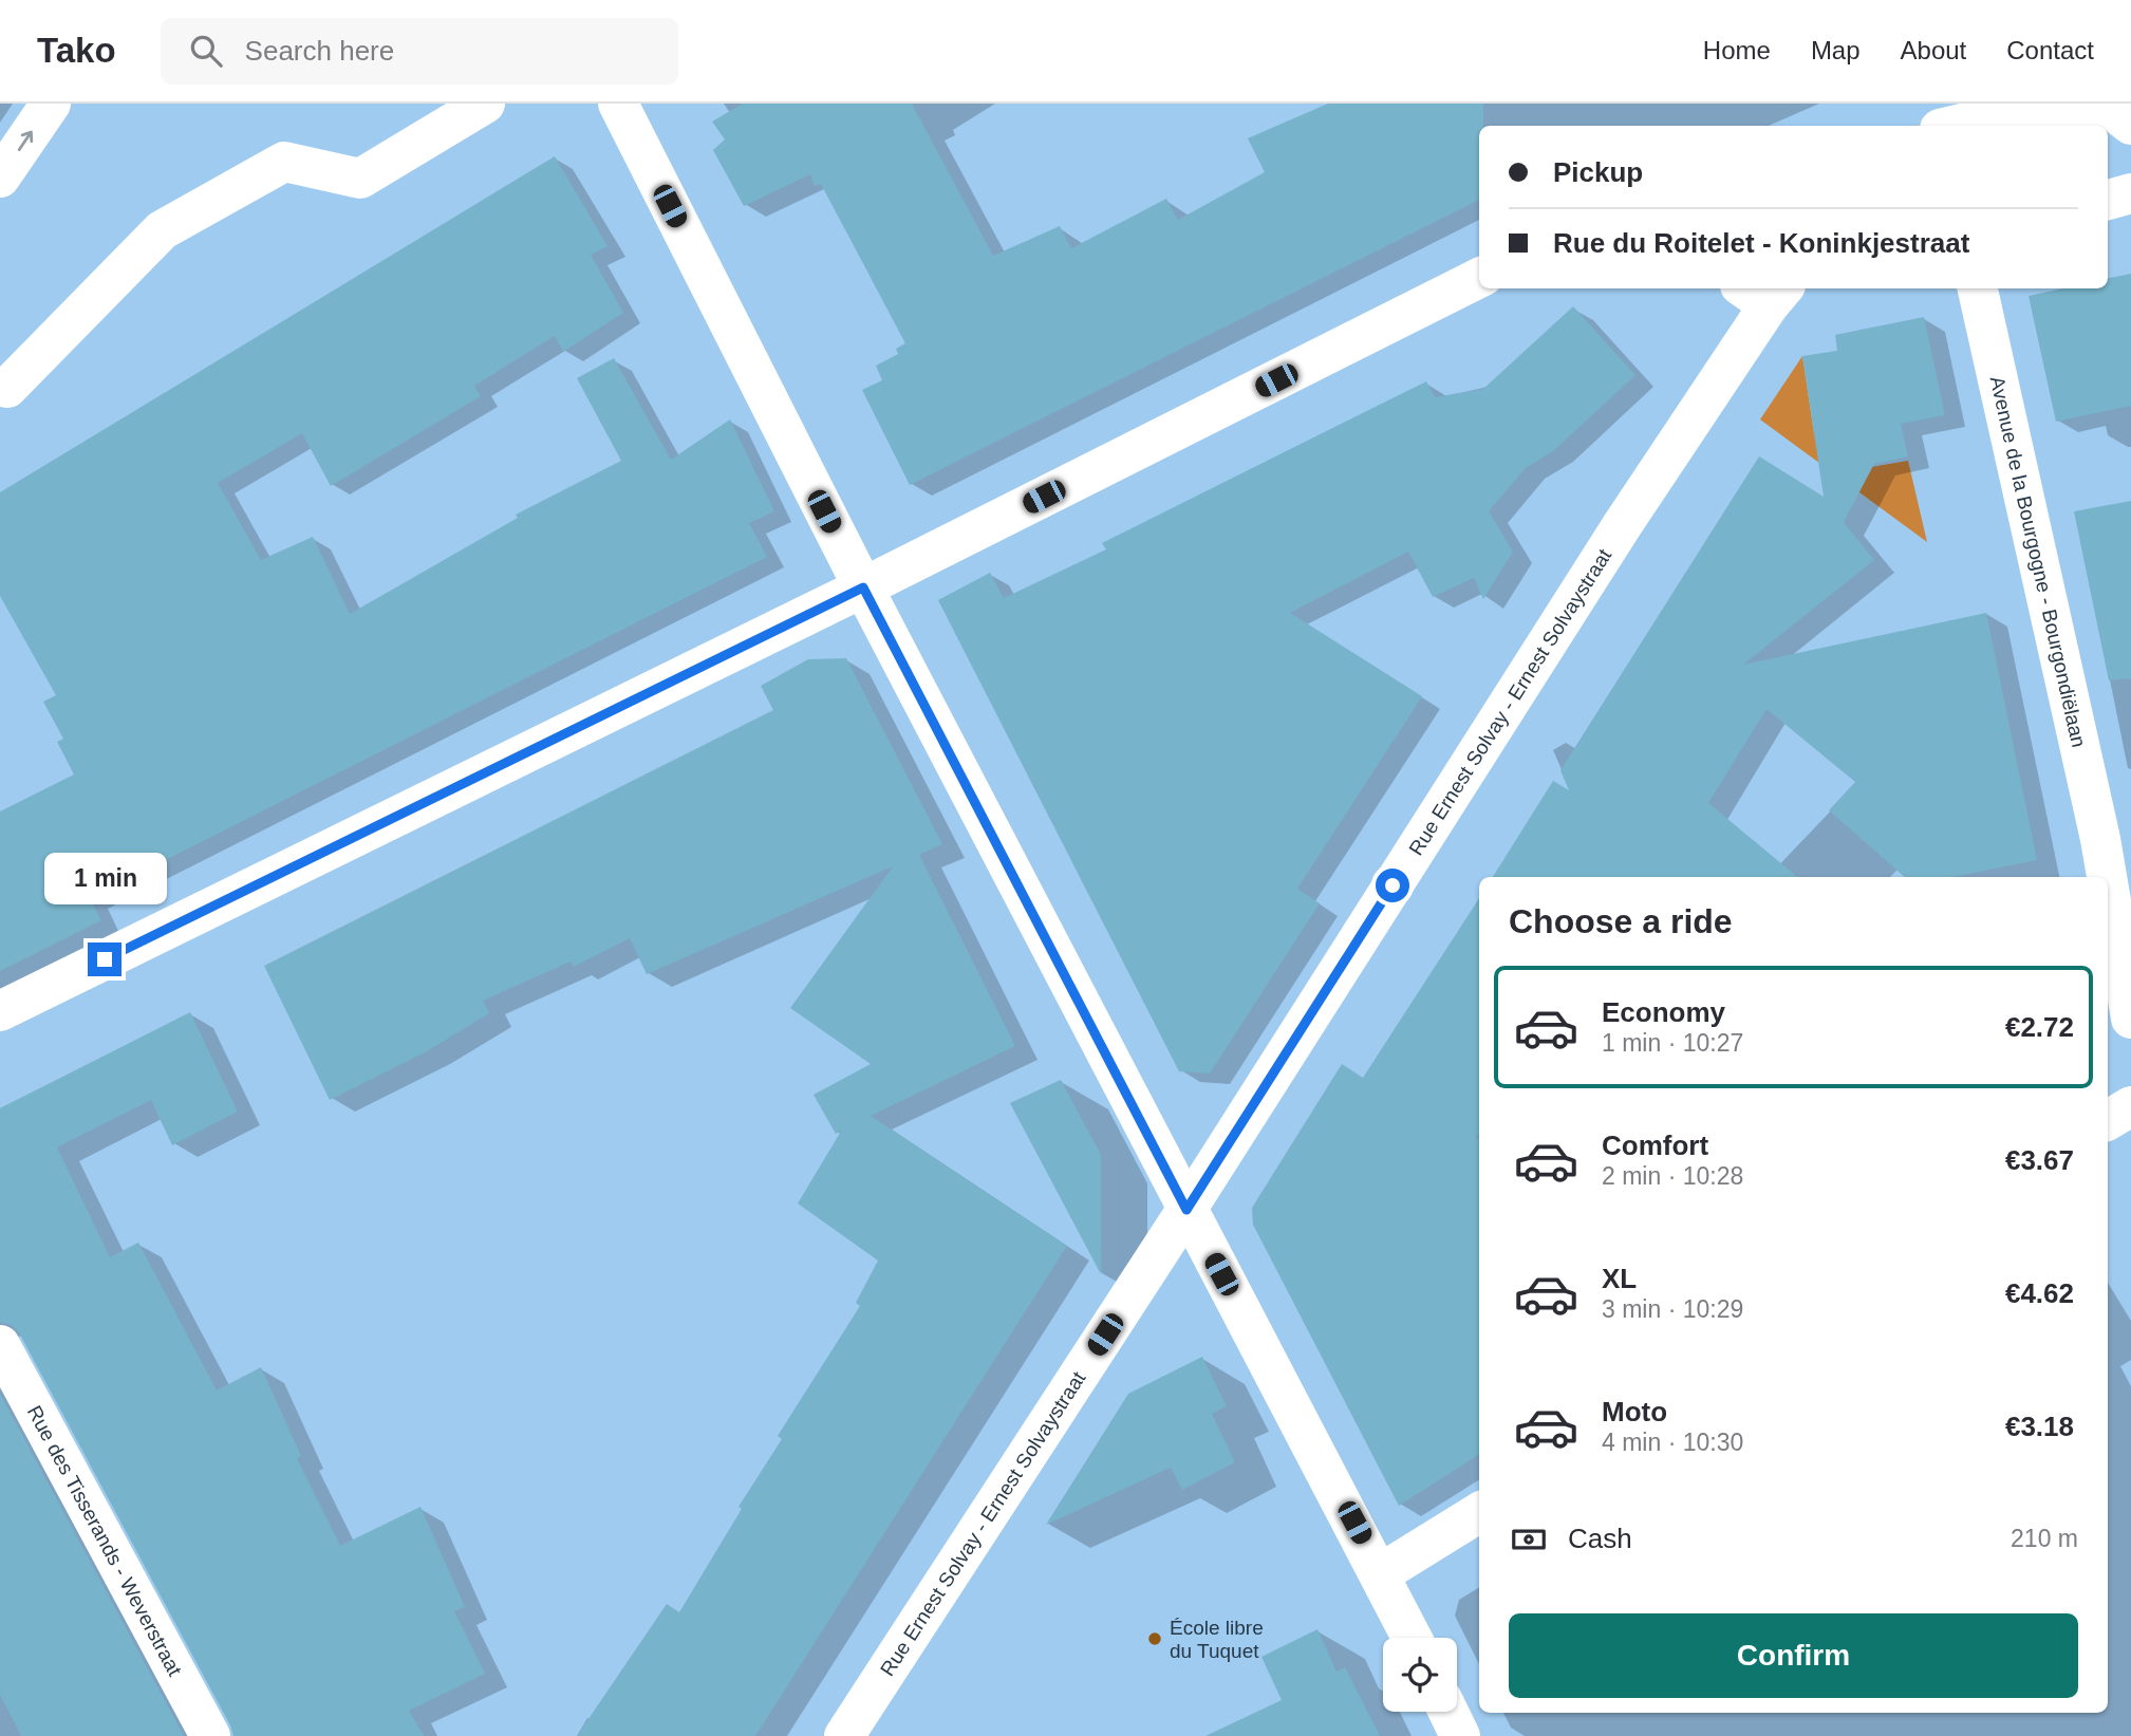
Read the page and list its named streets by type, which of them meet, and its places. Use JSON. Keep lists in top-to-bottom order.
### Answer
{
  "streets": {
    "street": ["Avenue de la Bourgogne - Bourgondiëlaan", "Rue Ernest Solvay - Ernest Solvaystraat", "Rue des Tisserands - Weverstraat"]
  },
  "places": ["École libre du Tuquet"],
  "page": {
    "header": "Tako",
    "search": "Search here",
    "nav": [
      "Home",
      "Map",
      "About",
      "Contact"
    ],
    "banner": ["Pickup", "Rue du Roitelet - Koninkjestraat"],
    "bubble": "1 min",
    "heading": "Choose a ride",
    "list": [
      {
        "name": "Economy",
        "note": "1 min · 10:27",
        "value": "€2.72"
      },
      {
        "name": "Comfort",
        "note": "2 min · 10:28",
        "value": "€3.67"
      },
      {
        "name": "XL",
        "note": "3 min · 10:29",
        "value": "€4.62"
      },
      {
        "name": "Moto",
        "note": "4 min · 10:30",
        "value": "€3.18"
      }
    ],
    "pay": ["Cash", "210 m"],
    "buttons": "Confirm"
  }
}
